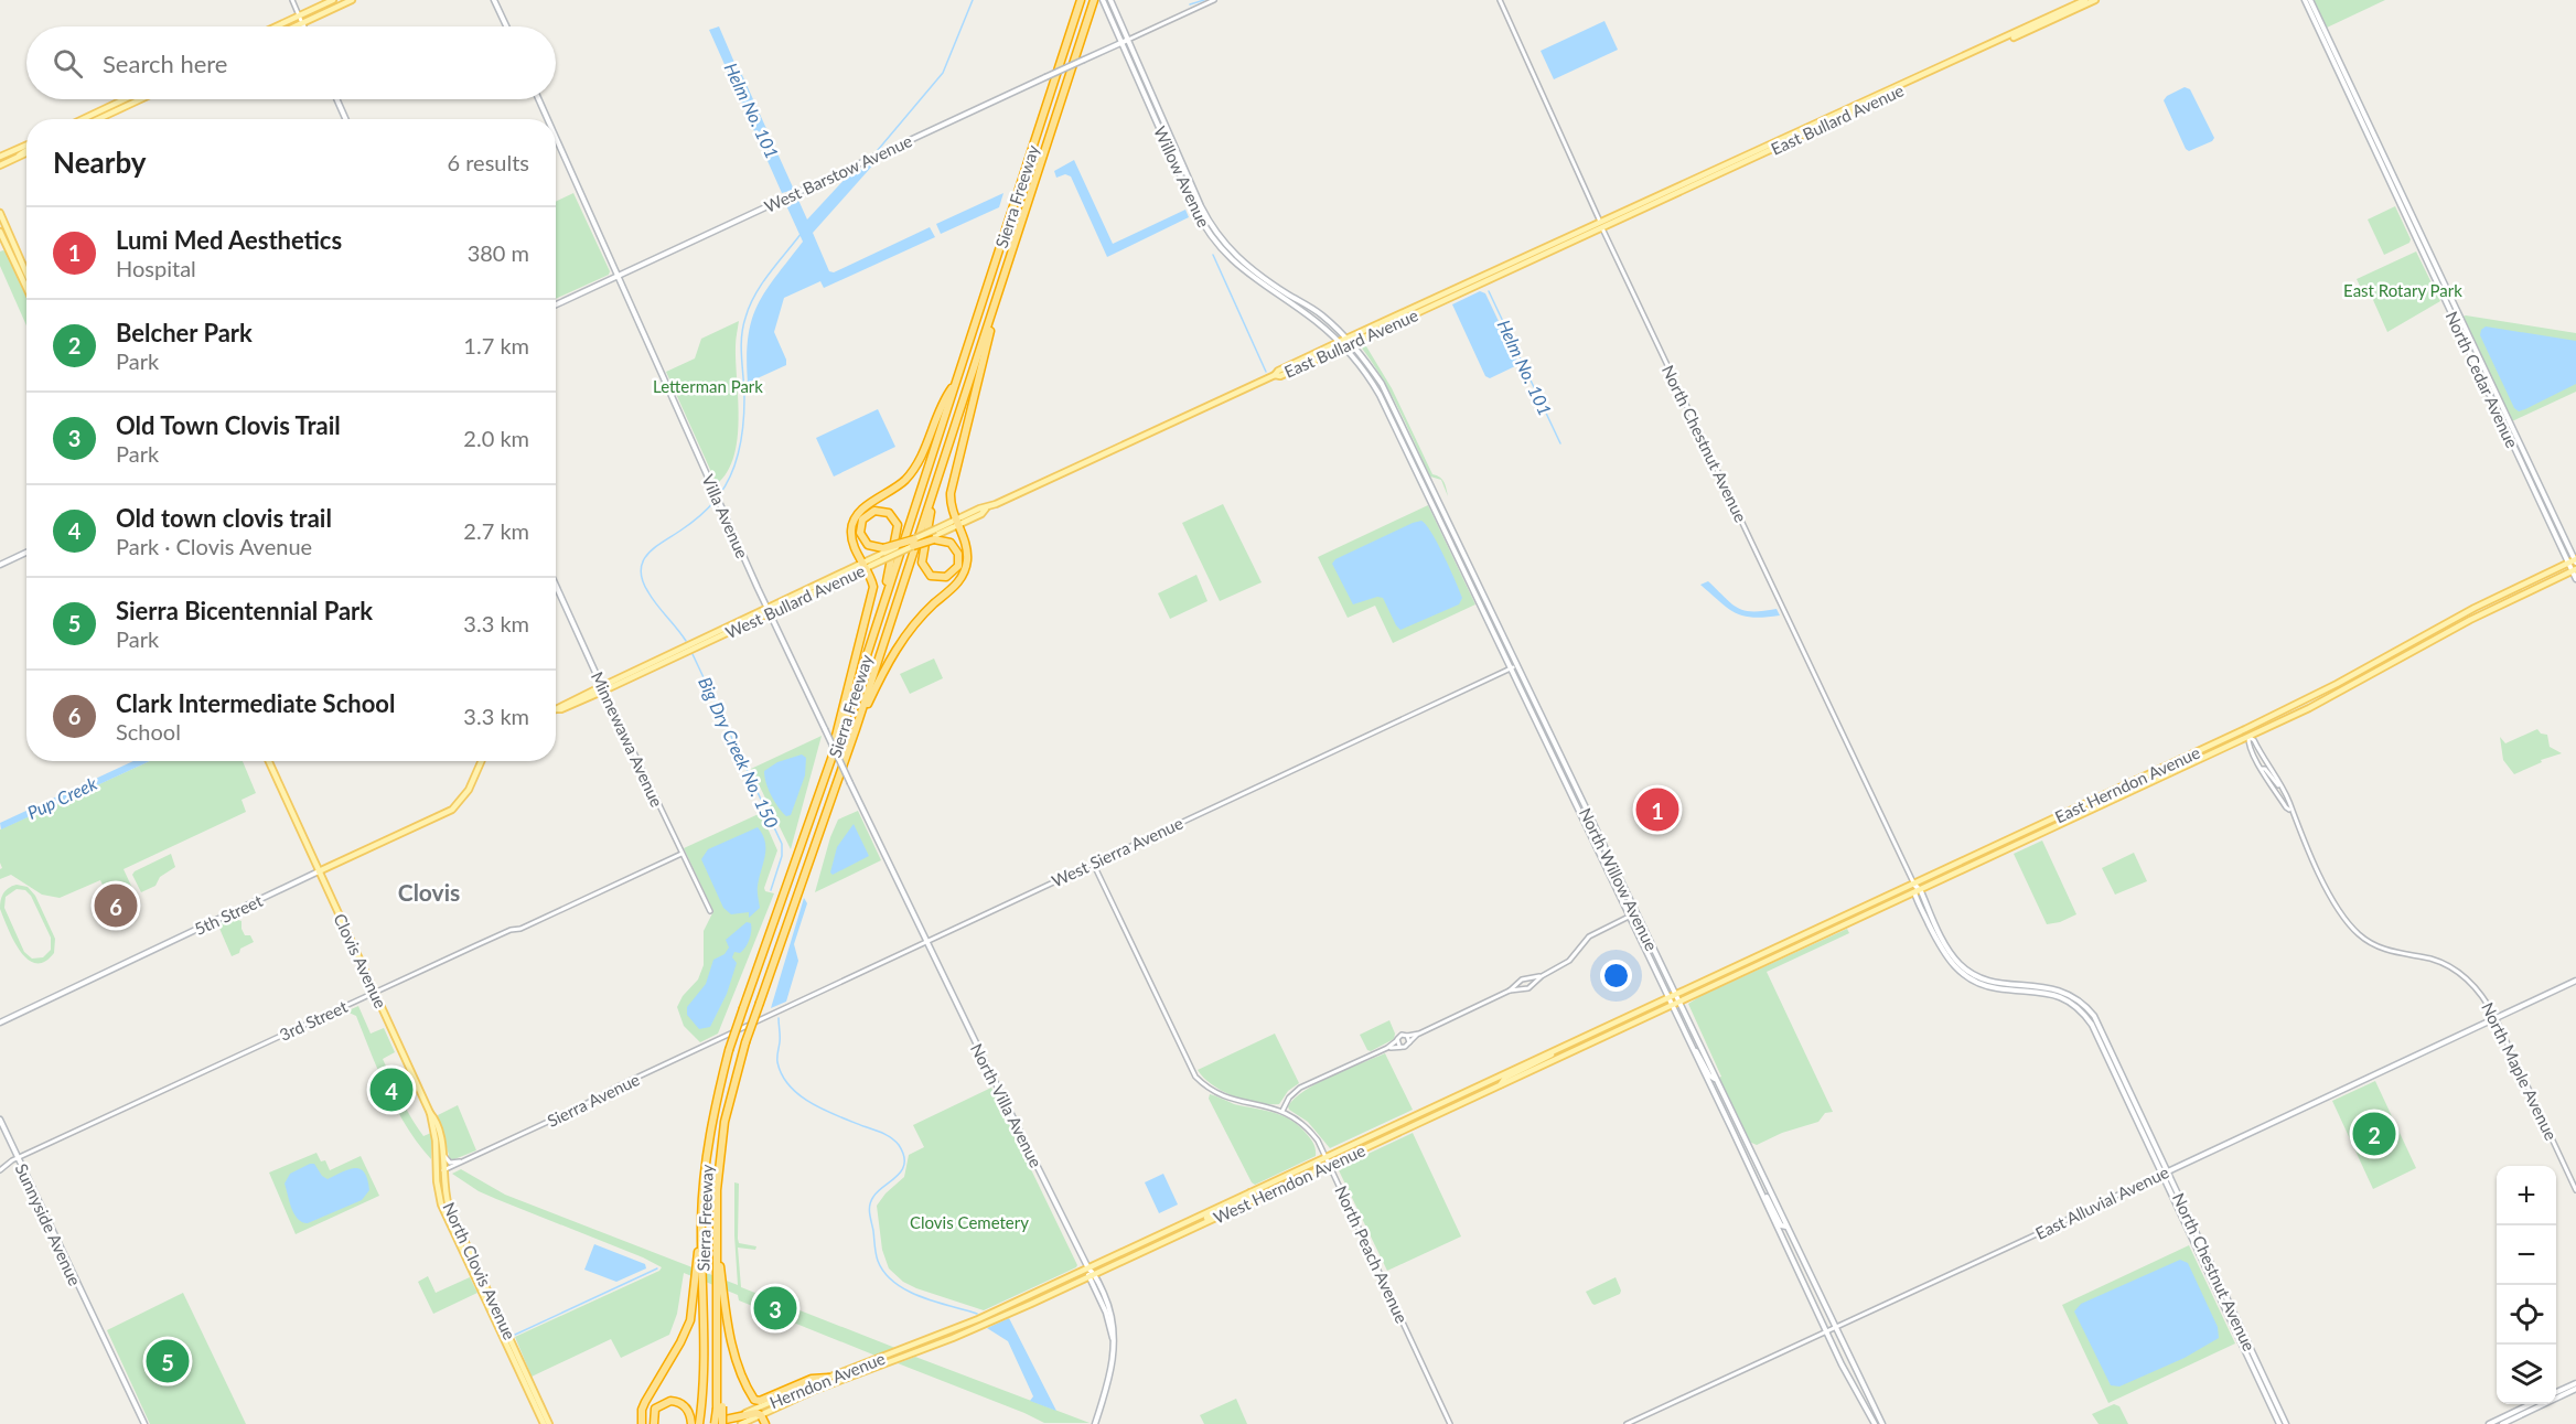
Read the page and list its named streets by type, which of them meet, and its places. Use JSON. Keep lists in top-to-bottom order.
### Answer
{
  "streets": {
    "highway": ["Sierra Freeway"],
    "main road": [
      "East Bullard Avenue",
      "West Barstow Avenue",
      "Willow Avenue",
      "North Cedar Avenue",
      "North Chestnut Avenue",
      "Villa Avenue",
      "West Bullard Avenue",
      "Minnewawa Avenue",
      "East Herndon Avenue",
      "North Willow Avenue",
      "5th Street",
      "Clovis Avenue",
      "North Villa Avenue",
      "West Herndon Avenue",
      "East Alluvial Avenue",
      "Sunnyside Avenue",
      "North Clovis Avenue",
      "Herndon Avenue"
    ],
    "street": [
      "West Sierra Avenue",
      "3rd Street",
      "North Maple Avenue",
      "Sierra Avenue",
      "North Peach Avenue"
    ]
  },
  "crossings": [
    ["East Bullard Avenue", "Willow Avenue"],
    ["East Bullard Avenue", "North Chestnut Avenue"],
    ["East Bullard Avenue", "North Willow Avenue"],
    ["West Barstow Avenue", "Willow Avenue"],
    ["West Barstow Avenue", "Villa Avenue"],
    ["Willow Avenue", "North Willow Avenue"],
    ["North Cedar Avenue", "East Herndon Avenue"],
    ["North Chestnut Avenue", "East Herndon Avenue"],
    ["North Chestnut Avenue", "East Alluvial Avenue"],
    ["Villa Avenue", "West Bullard Avenue"],
    ["Villa Avenue", "West Sierra Avenue"],
    ["Villa Avenue", "North Villa Avenue"],
    ["West Bullard Avenue", "Minnewawa Avenue"],
    ["Minnewawa Avenue", "3rd Street"],
    ["East Herndon Avenue", "North Willow Avenue"],
    ["East Herndon Avenue", "North Maple Avenue"],
    ["East Herndon Avenue", "West Herndon Avenue"],
    ["West Sierra Avenue", "North Willow Avenue"],
    ["West Sierra Avenue", "Sierra Avenue"],
    ["West Sierra Avenue", "North Villa Avenue"],
    ["West Sierra Avenue", "North Peach Avenue"],
    ["North Willow Avenue", "West Herndon Avenue"],
    ["North Willow Avenue", "East Alluvial Avenue"],
    ["5th Street", "Clovis Avenue"],
    ["Clovis Avenue", "3rd Street"],
    ["Clovis Avenue", "Sierra Avenue"],
    ["Clovis Avenue", "North Clovis Avenue"],
    ["3rd Street", "Sunnyside Avenue"],
    ["North Maple Avenue", "East Alluvial Avenue"],
    ["Sierra Avenue", "North Clovis Avenue"],
    ["North Villa Avenue", "West Herndon Avenue"],
    ["West Herndon Avenue", "North Peach Avenue"],
    ["West Herndon Avenue", "Herndon Avenue"]
  ],
  "districts": ["Clovis"],
  "water": ["Helm No. 101", "Big Dry Creek No. 150", "Pup Creek"],
  "parks": ["East Rotary Park", "Letterman Park", "Clovis Cemetery"],
  "page": {
    "search": "Search here",
    "heading": ["Nearby", "6 results"],
    "list": [
      {
        "mark": "1",
        "name": "Lumi Med Aesthetics",
        "note": "Hospital",
        "value": "380 m"
      },
      {
        "mark": "2",
        "name": "Belcher Park",
        "note": "Park",
        "value": "1.7 km"
      },
      {
        "mark": "3",
        "name": "Old Town Clovis Trail",
        "note": "Park",
        "value": "2.0 km"
      },
      {
        "mark": "4",
        "name": "Old town clovis trail",
        "note": "Park · Clovis Avenue",
        "value": "2.7 km"
      },
      {
        "mark": "5",
        "name": "Sierra Bicentennial Park",
        "note": "Park",
        "value": "3.3 km"
      },
      {
        "mark": "6",
        "name": "Clark Intermediate School",
        "note": "School",
        "value": "3.3 km"
      }
    ],
    "pins": [
      "1",
      "6",
      "4",
      "2",
      "3",
      "5"
    ],
    "map_buttons": ["+", "−"]
  }
}
